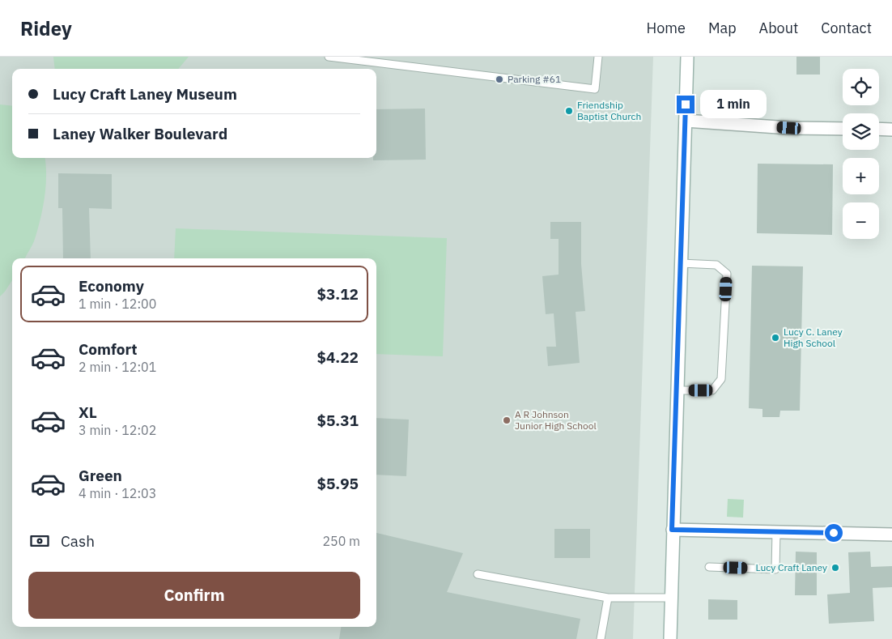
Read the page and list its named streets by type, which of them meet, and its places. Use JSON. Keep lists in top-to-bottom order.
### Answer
{
  "places": [
    "Parking #61",
    "Friendship Baptist Church",
    "Lucy C. Laney High School",
    "A R Johnson Junior High School",
    "Lucy Craft Laney"
  ],
  "page": {
    "header": "Ridey",
    "nav": [
      "Home",
      "Map",
      "About",
      "Contact"
    ],
    "map_buttons": ["+", "−"],
    "banner": ["Lucy Craft Laney Museum", "Laney Walker Boulevard"],
    "bubble": "1 min",
    "list": [
      {
        "name": "Economy",
        "note": "1 min · 12:00",
        "value": "$3.12"
      },
      {
        "name": "Comfort",
        "note": "2 min · 12:01",
        "value": "$4.22"
      },
      {
        "name": "XL",
        "note": "3 min · 12:02",
        "value": "$5.31"
      },
      {
        "name": "Green",
        "note": "4 min · 12:03",
        "value": "$5.95"
      }
    ],
    "pay": ["Cash", "250 m"],
    "buttons": "Confirm"
  }
}
